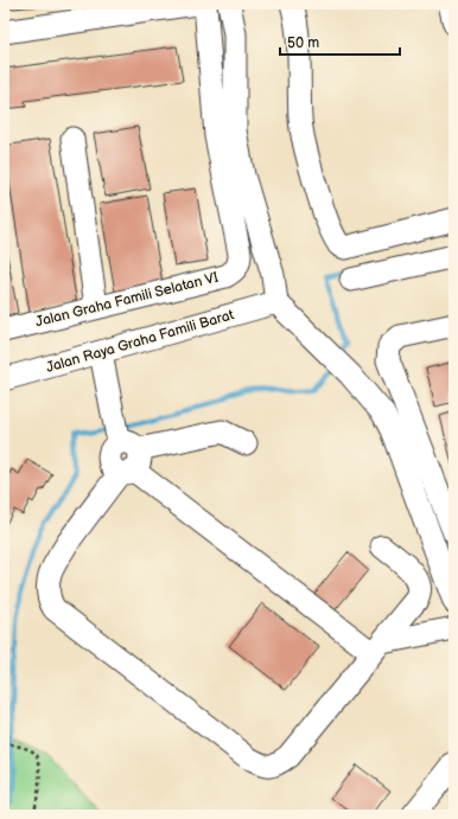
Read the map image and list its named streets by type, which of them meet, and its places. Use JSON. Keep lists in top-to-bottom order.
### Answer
{
  "streets": {
    "street": ["Jalan Graha Famili Selatan VI", "Jalan Raya Graha Famili Barat"]
  },
  "scale_bar": "50 m"
}
